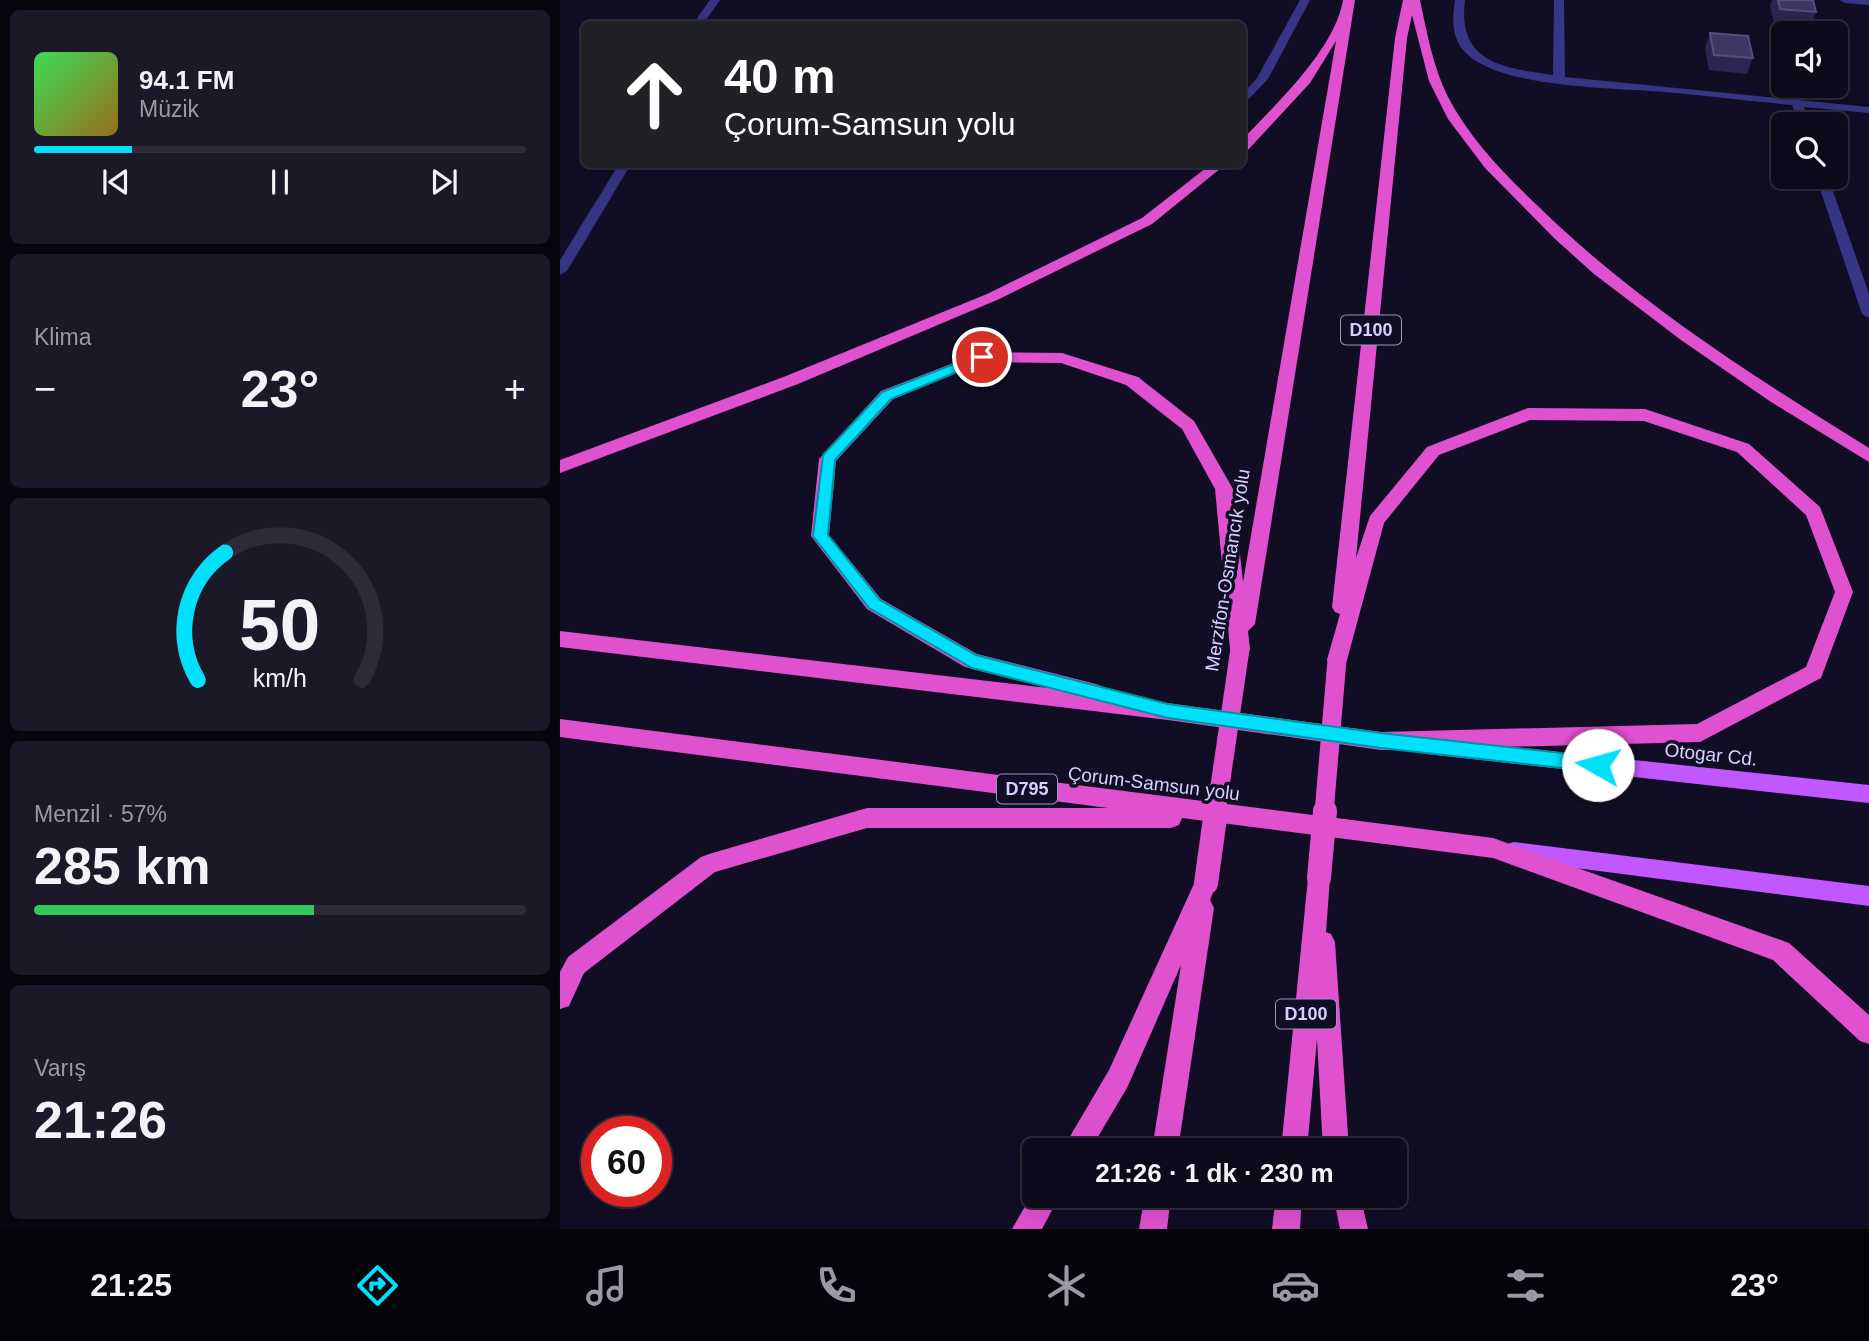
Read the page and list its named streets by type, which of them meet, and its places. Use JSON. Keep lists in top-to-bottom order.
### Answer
{
  "streets": {
    "highway": [
      "D100",
      "Merzifon-Osmancık yolu",
      "Çorum-Samsun yolu",
      "D795"
    ],
    "main road": ["Otogar Cd."]
  },
  "page": {
    "turn": ["40 m", "Çorum-Samsun yolu"],
    "song": ["94.1 FM", "Müzik"],
    "tile": [
      "Klima",
      ["Menzil · 57%", "285 km"],
      ["Varış", "21:26"]
    ],
    "heat": ["−", "23°", "+"],
    "limit": "60",
    "trip": "21:26 · 1 dk · 230 m",
    "tabs": ["21:25", "23°"],
    "gauge": ["50", "km/h"]
  }
}
